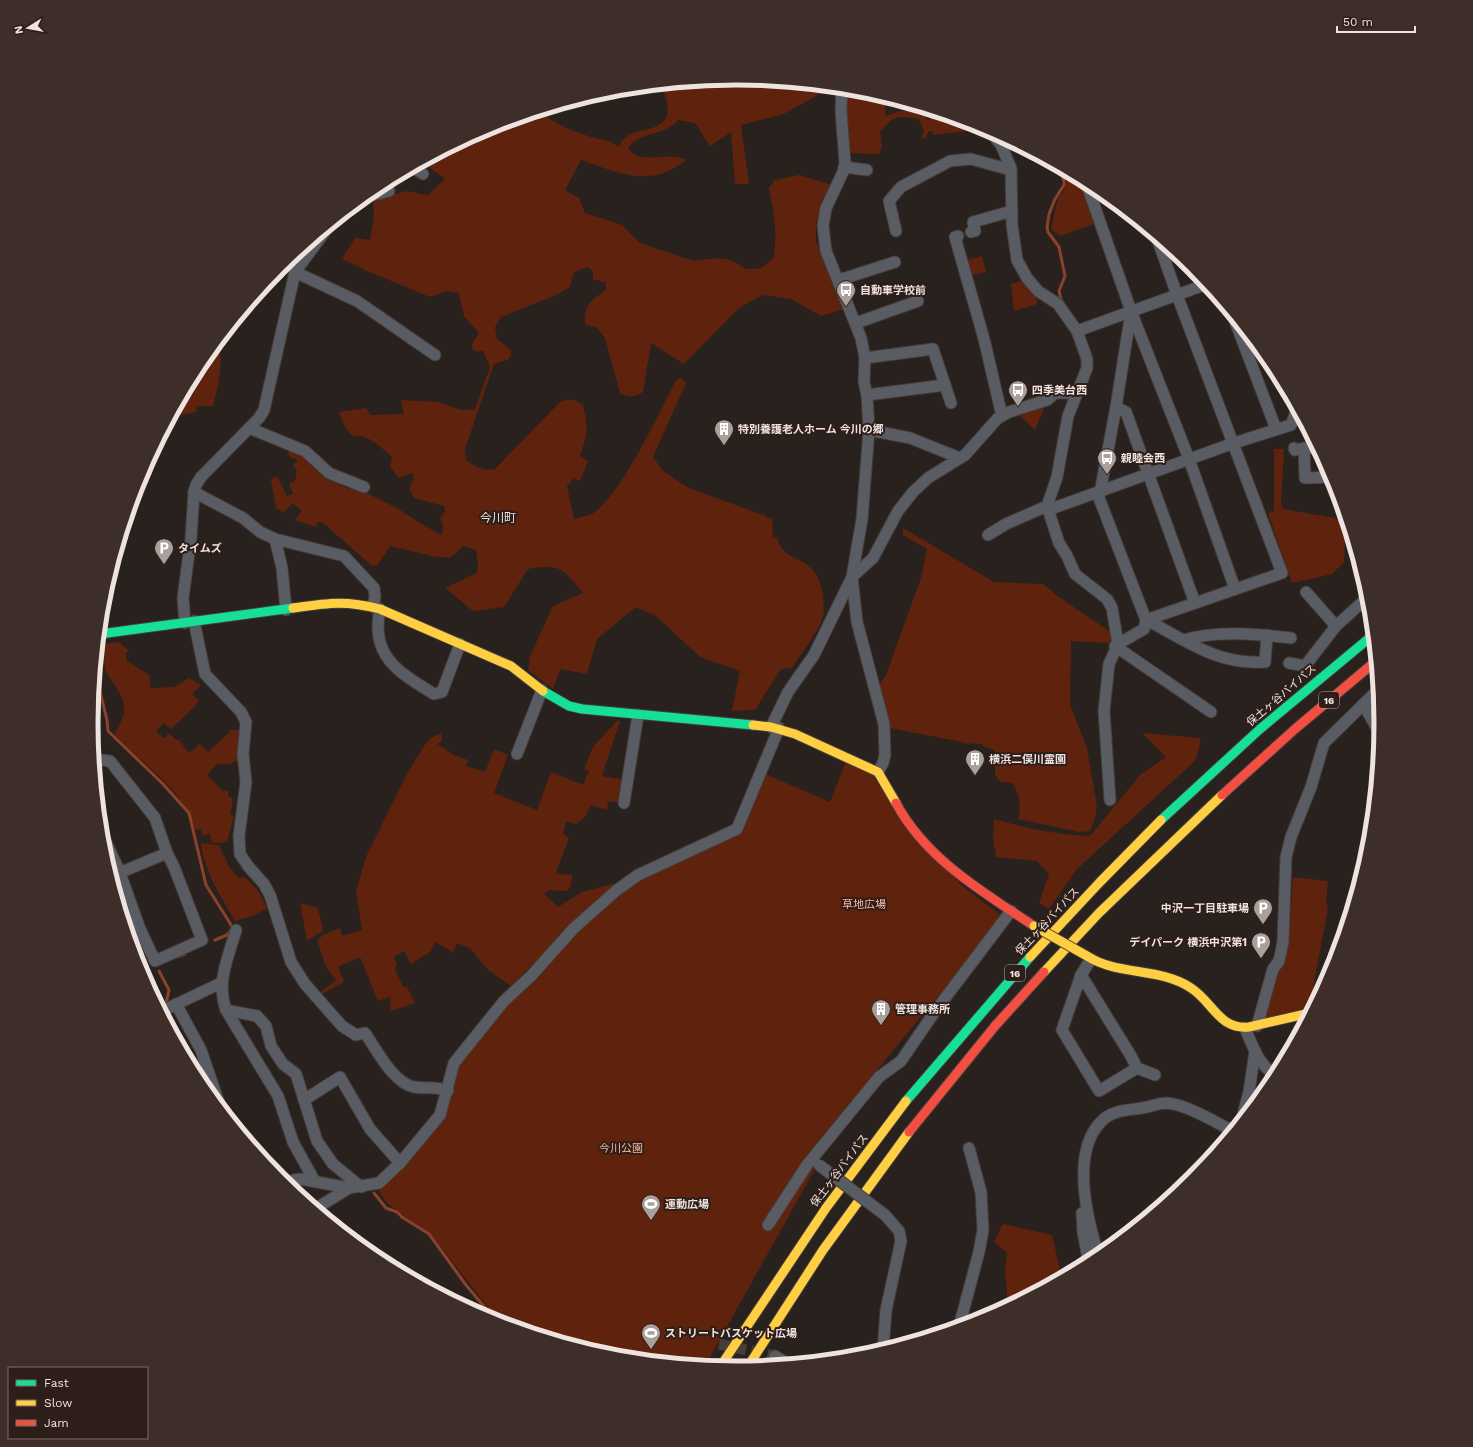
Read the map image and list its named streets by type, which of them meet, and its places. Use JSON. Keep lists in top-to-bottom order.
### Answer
{
  "streets": {
    "main road": ["保土ヶ谷バイパス", "16"]
  },
  "districts": ["今川町"],
  "parks": ["草地広場", "今川公園"],
  "places": {
    "bus stop": ["自動車学校前", "四季美台西", "親睦会西"],
    "building": ["特別養護老人ホーム 今川の郷", "横浜二俣川霊園", "管理事務所"],
    "parking": ["タイムズ", "中沢一丁目駐車場", "デイパーク 横浜中沢第1"],
    "sports": ["運動広場", "ストリートバスケット広場"]
  },
  "legend": ["Fast", "Slow", "Jam"],
  "scale_bar": "50 m",
  "north": "left"
}
